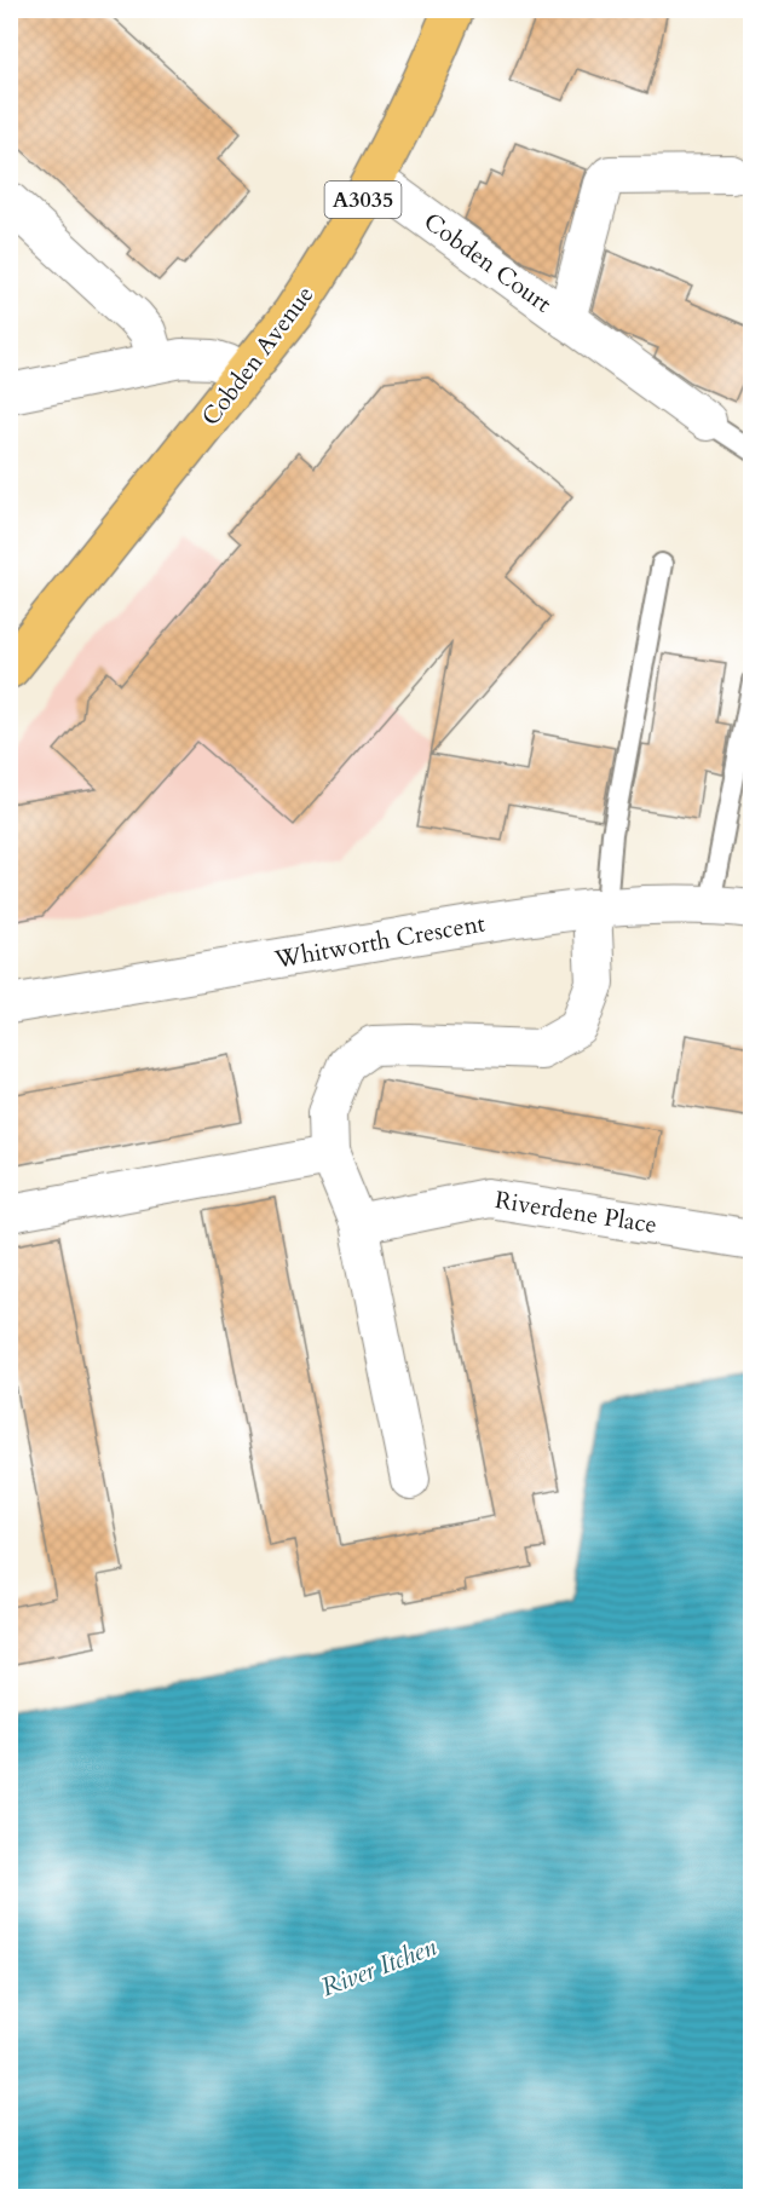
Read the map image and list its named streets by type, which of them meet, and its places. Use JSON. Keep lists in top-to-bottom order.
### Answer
{
  "streets": {
    "main road": ["A3035", "Cobden Avenue"],
    "street": ["Cobden Court", "Whitworth Crescent", "Riverdene Place"]
  },
  "crossings": [
    ["Cobden Court", "Cobden Avenue"]
  ],
  "water": ["River Itchen"]
}
